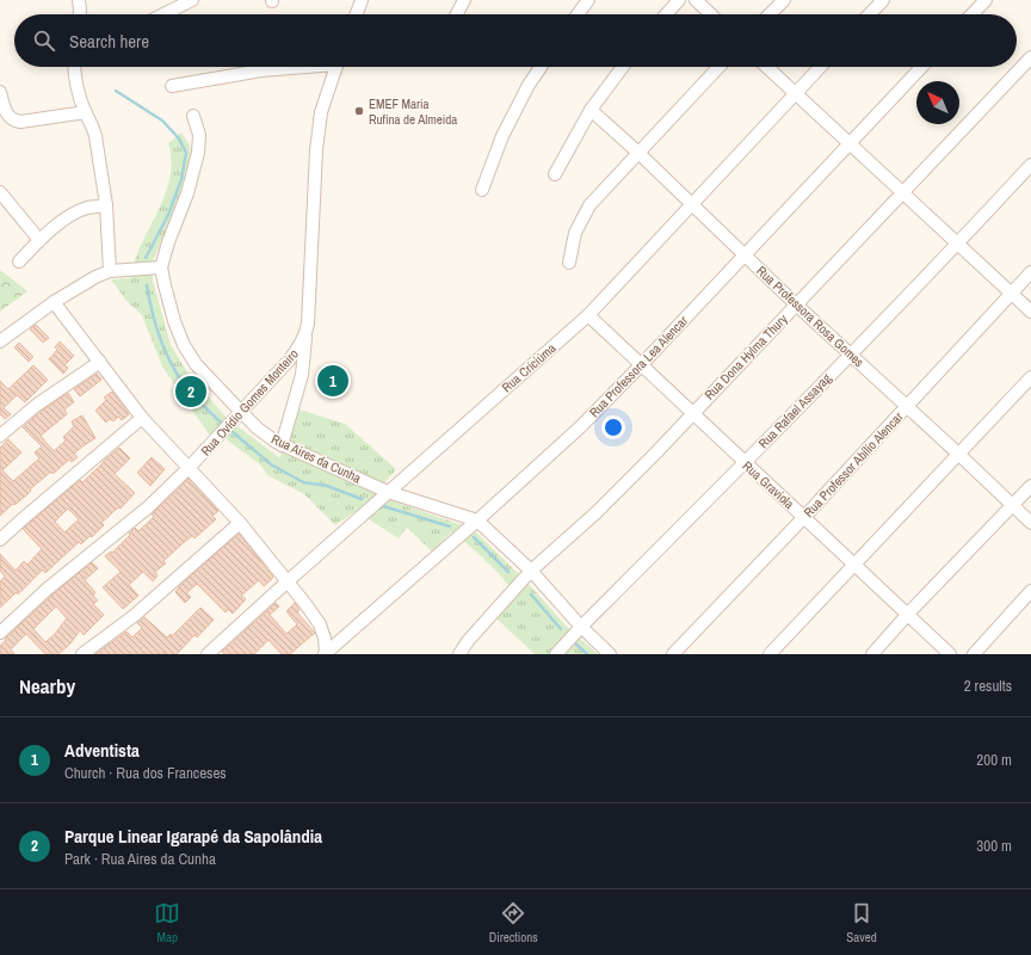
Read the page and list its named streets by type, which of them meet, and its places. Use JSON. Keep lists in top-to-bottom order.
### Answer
{
  "streets": {
    "street": [
      "Rua Professora Rosa Gomes",
      "Rua Dona Hylma Thury",
      "Rua Professora Lea Alencar",
      "Rua Criciúma",
      "Rua Ovídio Gomes Monteiro",
      "Rua Rafael Assayag",
      "Rua Aires da Cunha",
      "Rua Professor Abílio Alencar",
      "Rua Graviola"
    ]
  },
  "crossings": [
    ["Rua Professora Rosa Gomes", "Rua Dona Hylma Thury"],
    ["Rua Professora Rosa Gomes", "Rua Professora Lea Alencar"],
    ["Rua Professora Rosa Gomes", "Rua Criciúma"],
    ["Rua Professora Rosa Gomes", "Rua Rafael Assayag"],
    ["Rua Professora Rosa Gomes", "Rua Professor Abílio Alencar"],
    ["Rua Dona Hylma Thury", "Rua Aires da Cunha"],
    ["Rua Dona Hylma Thury", "Rua Graviola"],
    ["Rua Professora Lea Alencar", "Rua Aires da Cunha"],
    ["Rua Professora Lea Alencar", "Rua Graviola"],
    ["Rua Criciúma", "Rua Aires da Cunha"],
    ["Rua Criciúma", "Rua Graviola"],
    ["Rua Ovídio Gomes Monteiro", "Rua Aires da Cunha"],
    ["Rua Rafael Assayag", "Rua Aires da Cunha"],
    ["Rua Rafael Assayag", "Rua Graviola"],
    ["Rua Professor Abílio Alencar", "Rua Graviola"]
  ],
  "places": ["EMEF Maria Rufina de Almeida"],
  "north": "top left",
  "page": {
    "search": "Search here",
    "pins": ["1", "2"],
    "heading": ["Nearby", "2 results"],
    "list": [
      {
        "mark": "1",
        "name": "Adventista",
        "note": "Church · Rua dos Franceses",
        "value": "200 m"
      },
      {
        "mark": "2",
        "name": "Parque Linear Igarapé da Sapolândia",
        "note": "Park · Rua Aires da Cunha",
        "value": "300 m"
      }
    ],
    "nav": ["Map", "Directions", "Saved"]
  }
}
